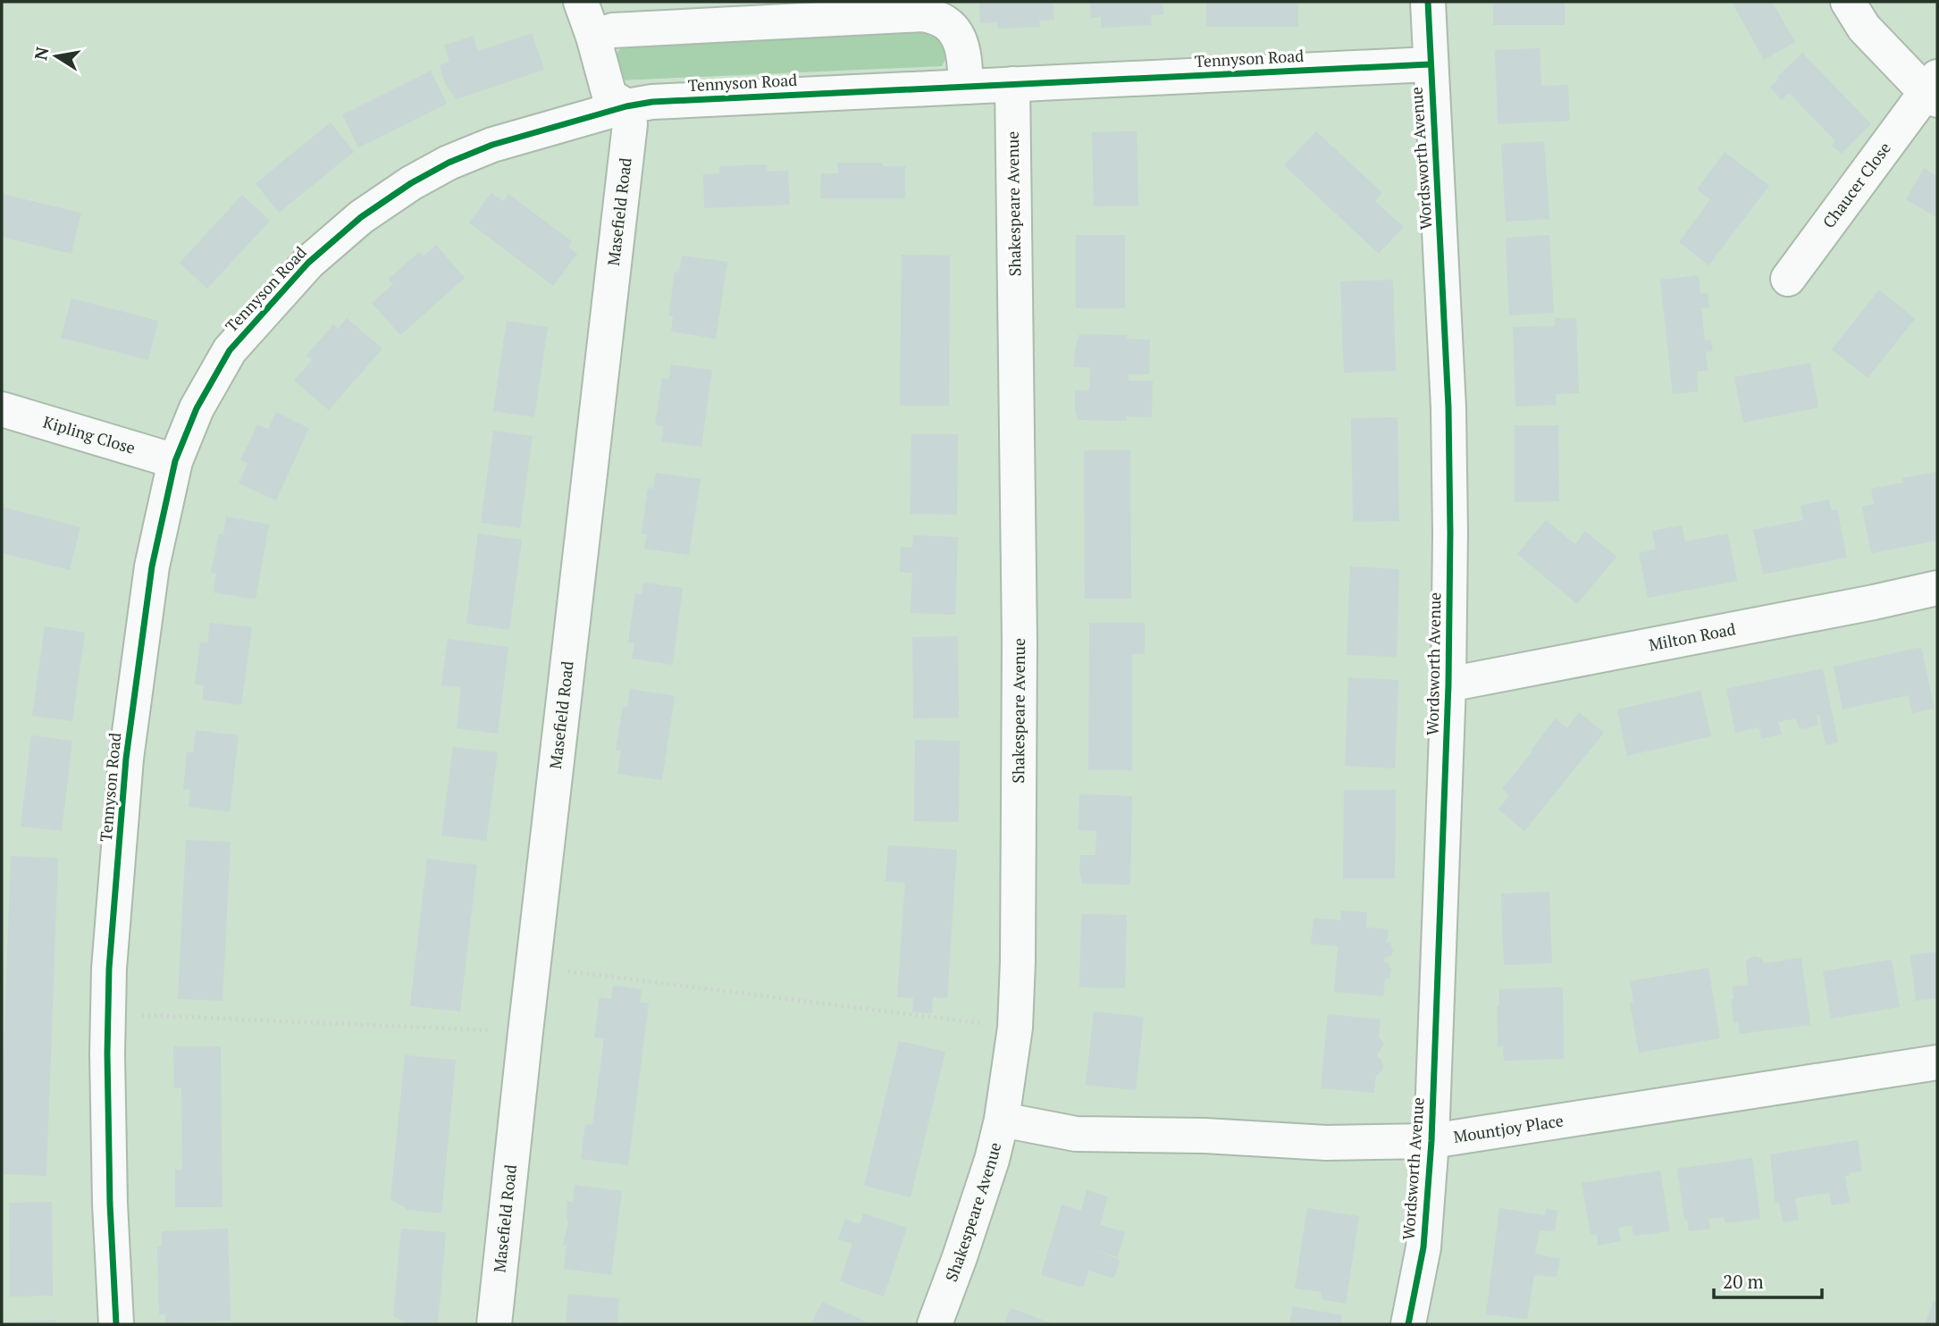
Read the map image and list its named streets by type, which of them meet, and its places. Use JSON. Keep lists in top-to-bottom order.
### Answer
{
  "streets": {
    "street": [
      "Tennyson Road",
      "Wordsworth Avenue",
      "Chaucer Close",
      "Shakespeare Avenue",
      "Masefield Road",
      "Kipling Close",
      "Milton Road",
      "Mountjoy Place"
    ]
  },
  "crossings": [
    ["Tennyson Road", "Wordsworth Avenue"],
    ["Tennyson Road", "Shakespeare Avenue"],
    ["Tennyson Road", "Masefield Road"],
    ["Tennyson Road", "Kipling Close"],
    ["Wordsworth Avenue", "Milton Road"],
    ["Wordsworth Avenue", "Mountjoy Place"],
    ["Shakespeare Avenue", "Mountjoy Place"]
  ],
  "scale_bar": "20 m",
  "north": "left"
}
